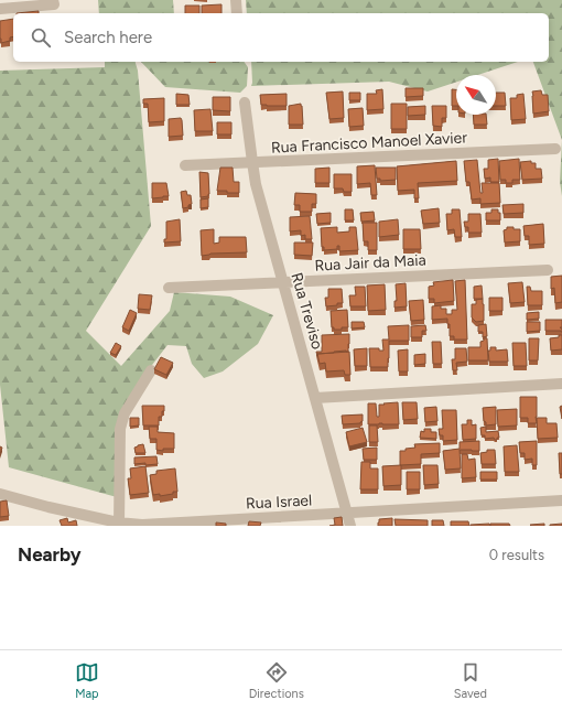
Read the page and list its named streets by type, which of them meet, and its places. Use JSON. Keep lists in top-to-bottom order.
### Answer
{
  "streets": {
    "street": [
      "Rua Francisco Manoel Xavier",
      "Rua Jair da Maia",
      "Rua Treviso",
      "Rua Israel"
    ]
  },
  "crossings": [
    ["Rua Francisco Manoel Xavier", "Rua Treviso"],
    ["Rua Jair da Maia", "Rua Treviso"],
    ["Rua Treviso", "Rua Israel"]
  ],
  "north": "top left",
  "page": {
    "search": "Search here",
    "heading": ["Nearby", "0 results"],
    "nav": ["Map", "Directions", "Saved"]
  }
}
